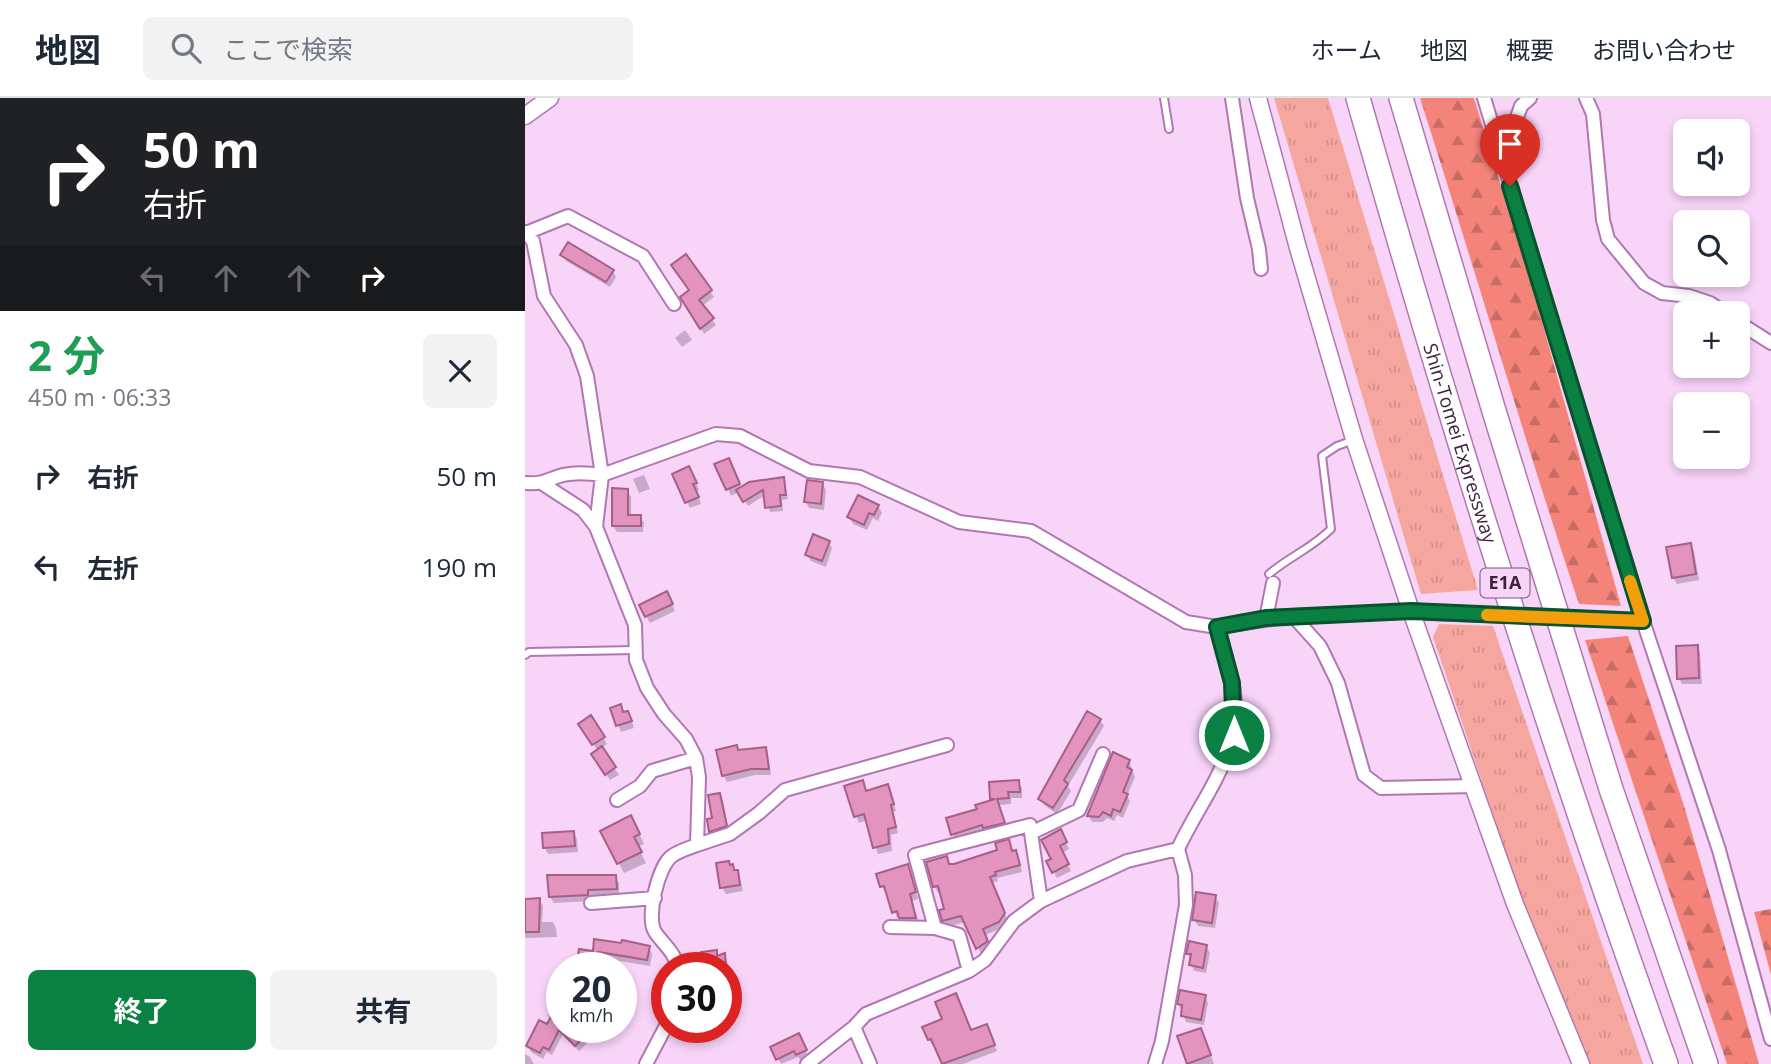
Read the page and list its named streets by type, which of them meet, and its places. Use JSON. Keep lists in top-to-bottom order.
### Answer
{
  "streets": {
    "highway": ["Shin-Tomei Expressway", "E1A"]
  },
  "page": {
    "header": "地図",
    "search": "ここで検索",
    "nav": [
      "ホーム",
      "地図",
      "概要",
      "お問い合わせ"
    ],
    "turn": ["50 m", "右折"],
    "map_buttons": ["+", "−"],
    "heading": ["2 分", "450 m · 06:33"],
    "list": [
      {
        "name": "右折",
        "value": "50 m"
      },
      {
        "name": "左折",
        "value": "190 m"
      }
    ],
    "speed": "20 km/h",
    "limit": "30",
    "buttons": ["終了", "共有"]
  }
}
